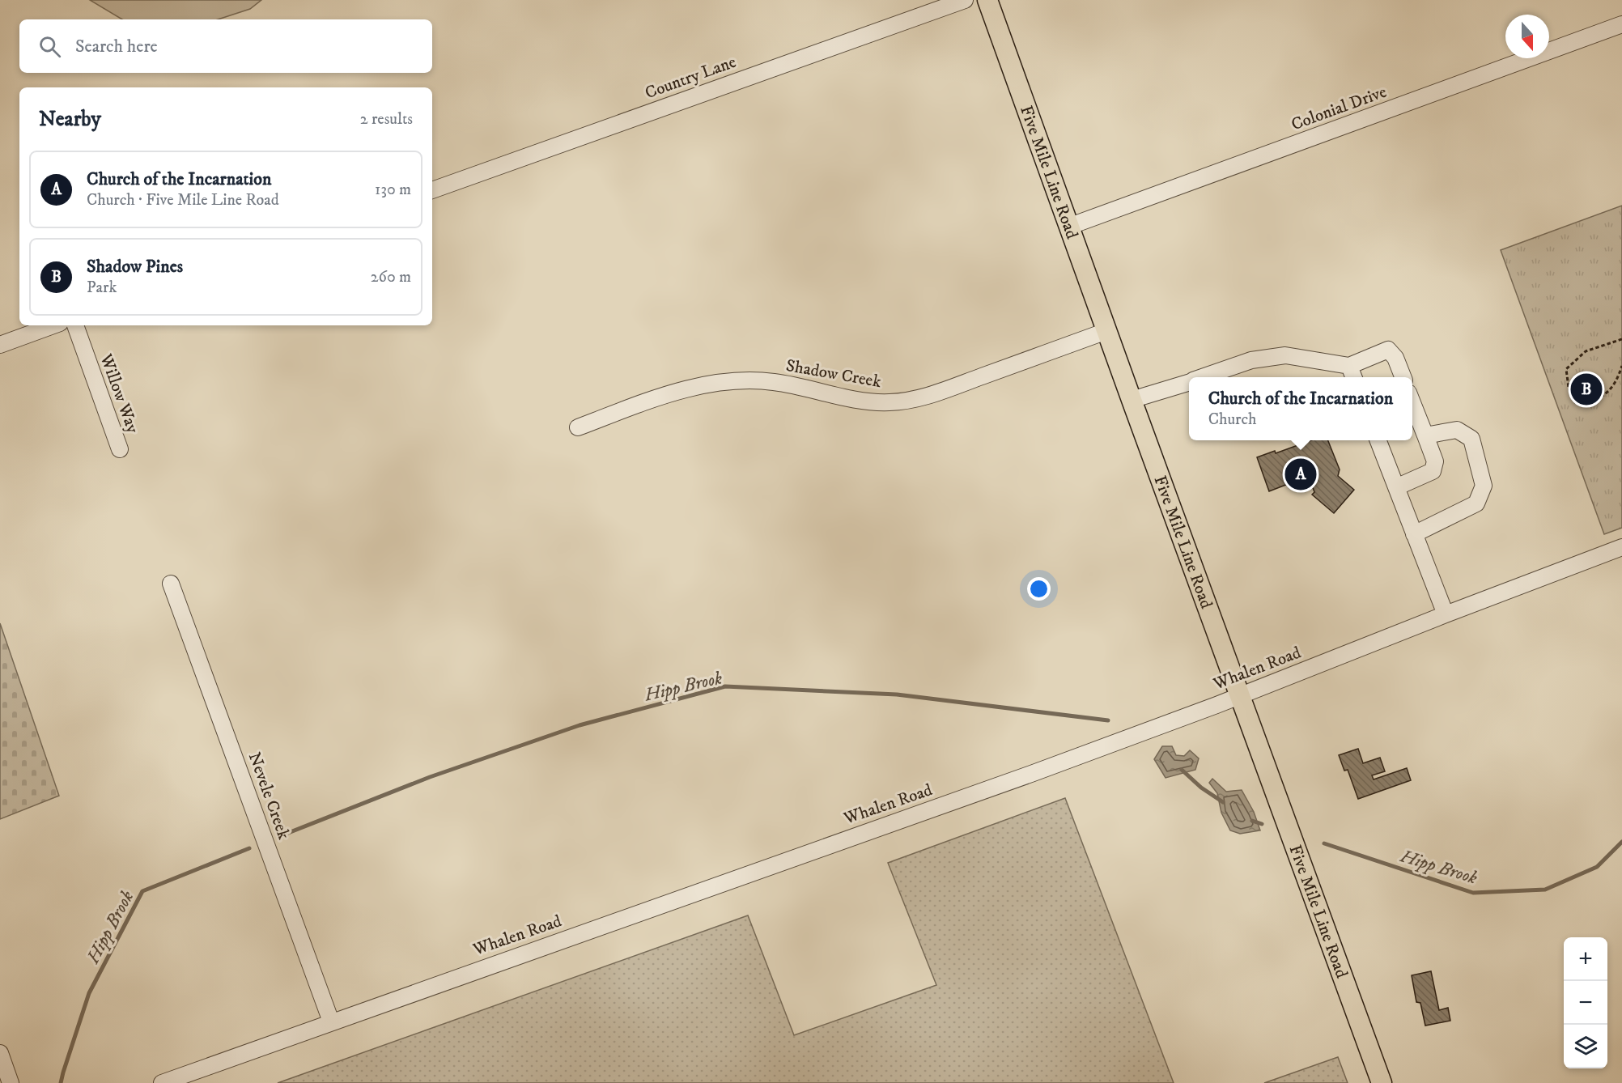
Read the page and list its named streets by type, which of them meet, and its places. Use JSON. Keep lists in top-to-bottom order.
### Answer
{
  "streets": {
    "main road": ["Five Mile Line Road"],
    "street": [
      "Country Lane",
      "Colonial Drive",
      "Shadow Creek",
      "Willow Way",
      "Whalen Road",
      "Nevele Creek"
    ]
  },
  "crossings": [
    ["Colonial Drive", "Five Mile Line Road"],
    ["Five Mile Line Road", "Shadow Creek"],
    ["Five Mile Line Road", "Whalen Road"],
    ["Whalen Road", "Nevele Creek"]
  ],
  "water": ["Hipp Brook"],
  "north": "bottom",
  "page": {
    "search": "Search here",
    "heading": ["Nearby", "2 results"],
    "list": [
      {
        "mark": "A",
        "name": "Church of the Incarnation",
        "note": "Church · Five Mile Line Road",
        "value": "130 m"
      },
      {
        "mark": "B",
        "name": "Shadow Pines",
        "note": "Park",
        "value": "260 m"
      }
    ],
    "pins": ["B", "A"],
    "popup": ["Church of the Incarnation", "Church"],
    "map_buttons": ["+", "−"]
  }
}
